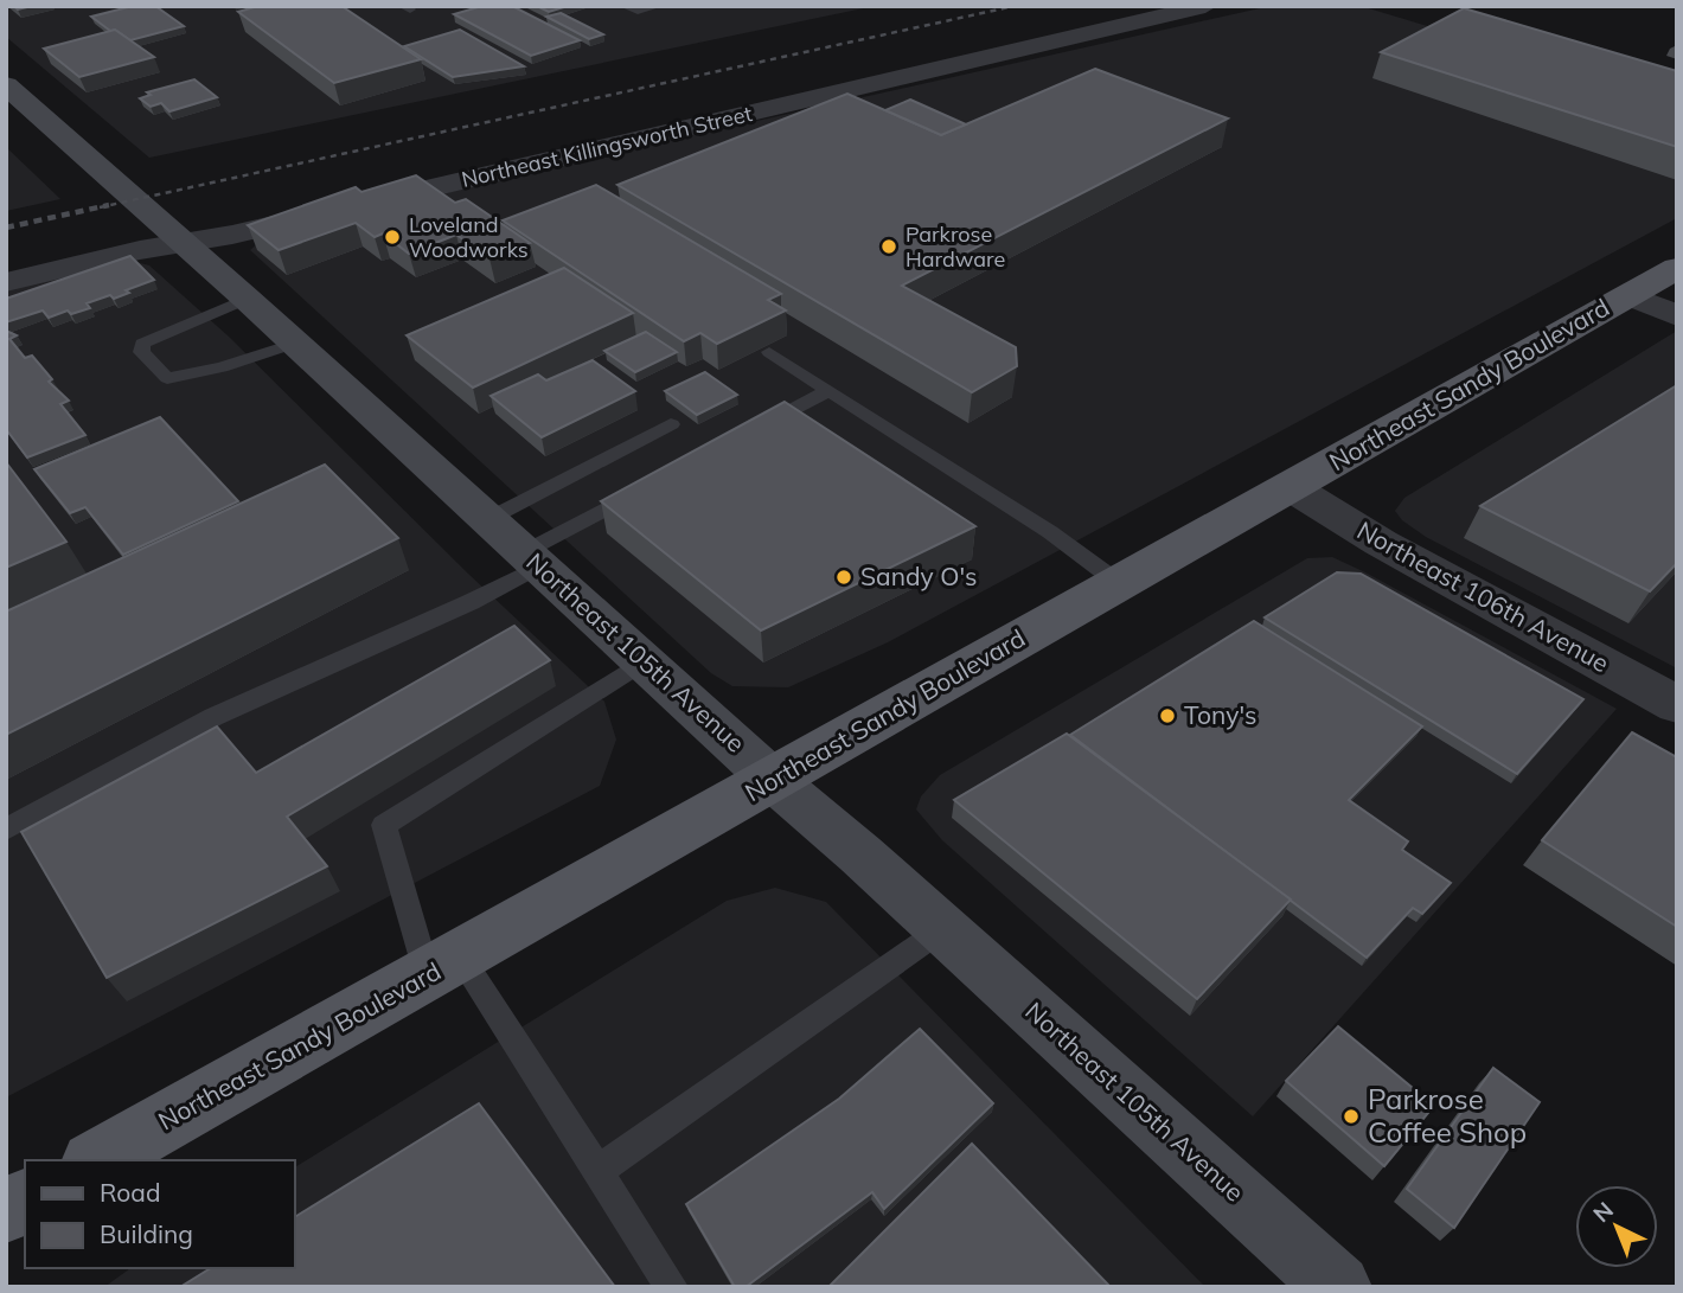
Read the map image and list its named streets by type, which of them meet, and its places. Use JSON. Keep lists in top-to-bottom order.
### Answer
{
  "streets": {
    "main road": ["Northeast Sandy Boulevard"],
    "street": ["Northeast Killingsworth Street", "Northeast 106th Avenue", "Northeast 105th Avenue"]
  },
  "crossings": [
    ["Northeast Killingsworth Street", "Northeast 105th Avenue"],
    ["Northeast Sandy Boulevard", "Northeast 106th Avenue"],
    ["Northeast Sandy Boulevard", "Northeast 105th Avenue"]
  ],
  "places": [
    "Loveland Woodworks",
    "Parkrose Hardware",
    "Sandy O's",
    "Tony's",
    "Parkrose Coffee Shop"
  ],
  "legend": ["Road", "Building"],
  "north": "top left"
}
